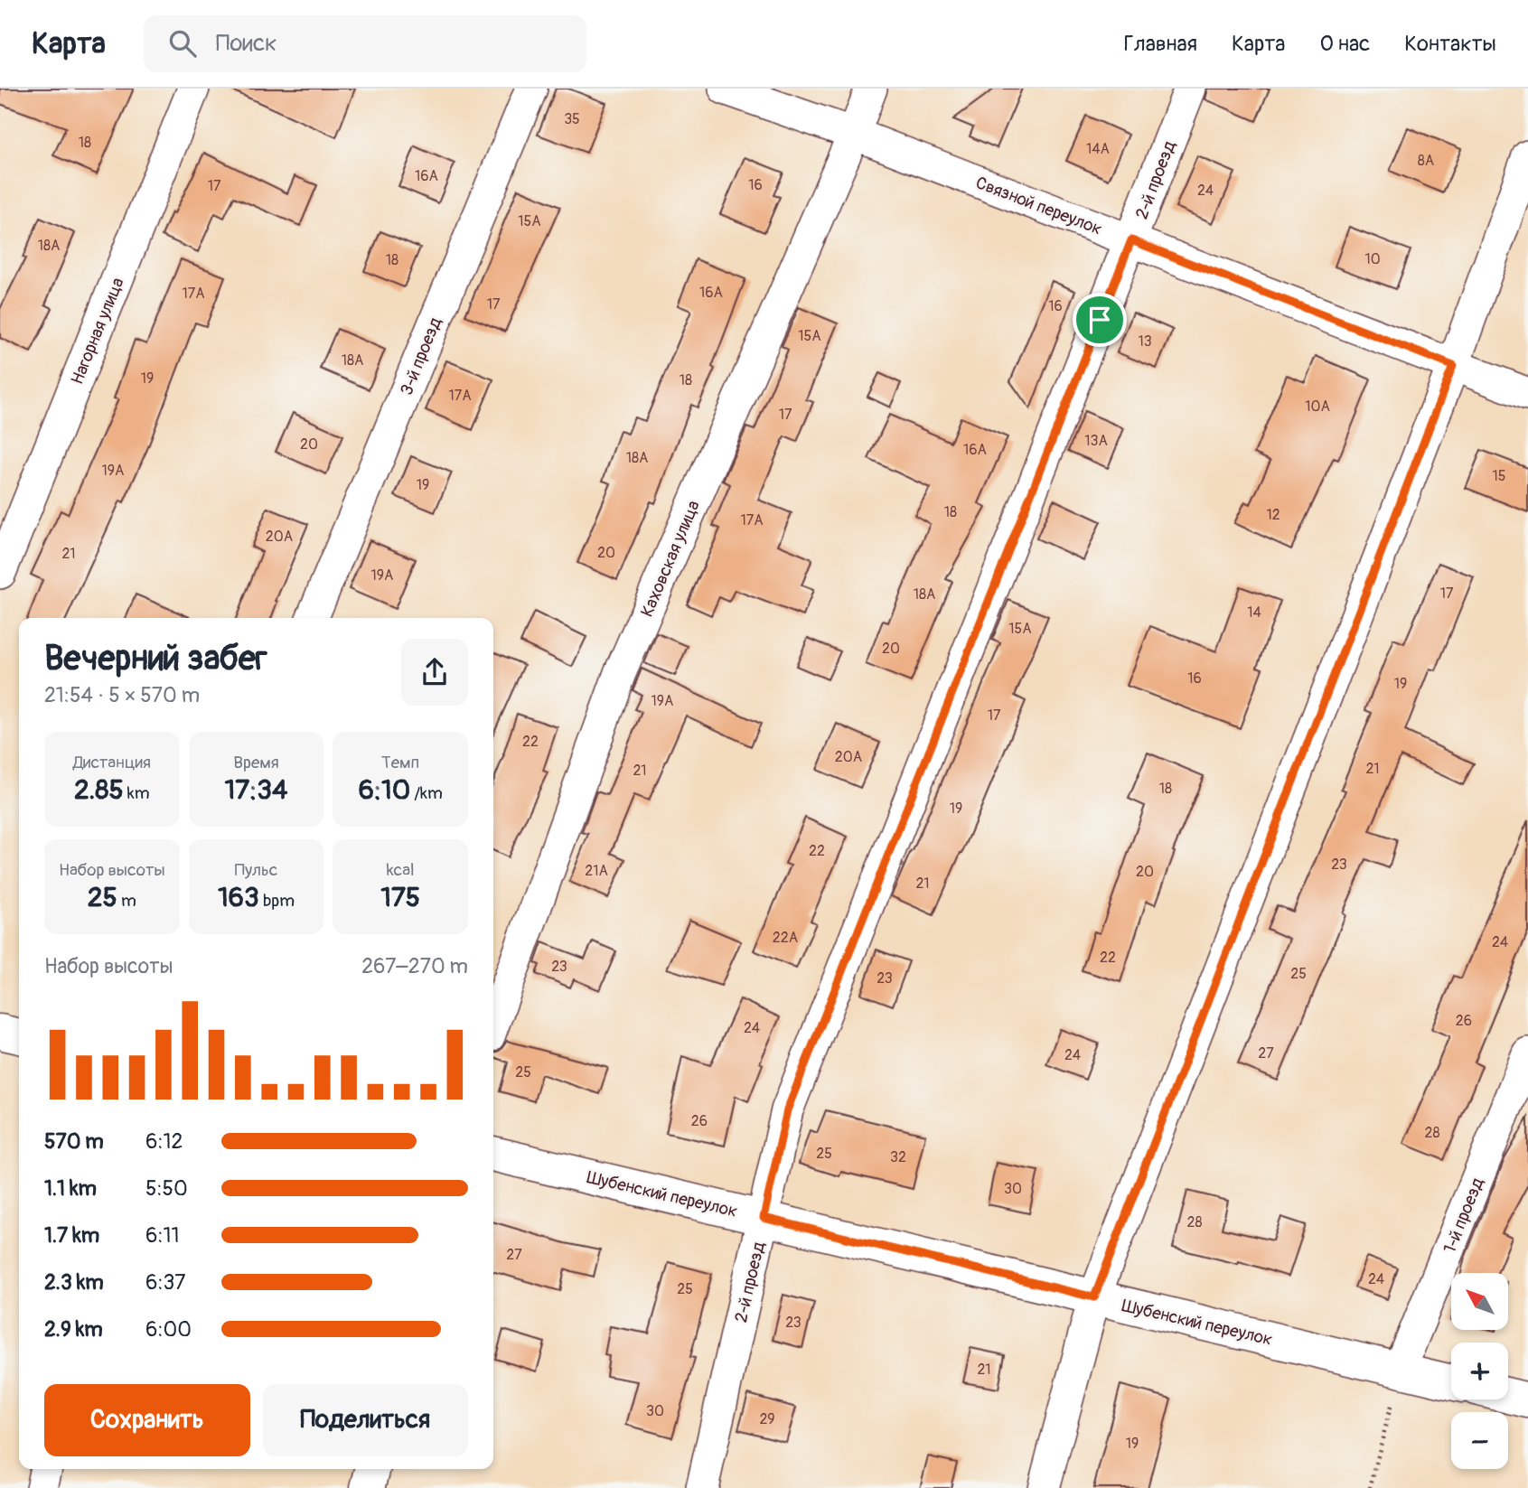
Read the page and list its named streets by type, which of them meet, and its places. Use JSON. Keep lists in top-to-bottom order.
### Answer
{
  "streets": {
    "main road": ["Шубенский переулок"],
    "street": [
      "2-й проезд",
      "Связной переулок",
      "Нагорная улица",
      "3-й проезд",
      "Каховская улица",
      "1-й проезд"
    ]
  },
  "crossings": [
    ["2-й проезд", "Связной переулок"],
    ["2-й проезд", "Шубенский переулок"],
    ["Связной переулок", "Каховская улица"],
    ["Шубенский переулок", "1-й проезд"]
  ],
  "house_numbers": [
    "35",
    "18",
    "14А",
    "8А",
    "16А",
    "16",
    "17",
    "24",
    "15А",
    "18А",
    "10",
    "18",
    "16А",
    "17А",
    "17",
    "16",
    "15А",
    "13",
    "18А",
    "19",
    "18",
    "17А",
    "10А",
    "17",
    "13А",
    "20",
    "16А",
    "18А",
    "19А",
    "15",
    "19",
    "18",
    "12",
    "17А",
    "20А",
    "20",
    "21",
    "19А",
    "17",
    "18А",
    "14",
    "15А",
    "20",
    "16",
    "19",
    "19А",
    "17",
    "22",
    "20А",
    "21",
    "21",
    "18",
    "19",
    "22",
    "23",
    "21А",
    "20",
    "21",
    "22А",
    "24",
    "22",
    "23",
    "25",
    "23",
    "26",
    "24",
    "27",
    "24",
    "25",
    "26",
    "28",
    "25",
    "32",
    "30",
    "28",
    "27",
    "24",
    "25",
    "23",
    "21",
    "30",
    "29",
    "19"
  ],
  "north": "top left",
  "page": {
    "header": "Карта",
    "search": "Поиск",
    "nav": [
      "Главная",
      "Карта",
      "О нас",
      "Контакты"
    ],
    "heading": ["Вечерний забег", "21:54 · 5 × 570 m"],
    "stats": [
      ["Дистанция", "2.85 km"],
      ["Время", "17:34"],
      ["Темп", "6:10 /km"],
      ["Набор высоты", "25 m"],
      ["Пульс", "163 bpm"],
      ["kcal", "175"]
    ],
    "chart": ["Набор высоты", "267–270 m"],
    "list": [
      {
        "name": "570 m",
        "note": "6:12"
      },
      {
        "name": "1.1 km",
        "note": "5:50"
      },
      {
        "name": "1.7 km",
        "note": "6:11"
      },
      {
        "name": "2.3 km",
        "note": "6:37"
      },
      {
        "name": "2.9 km",
        "note": "6:00"
      }
    ],
    "map_buttons": ["+", "−"],
    "buttons": ["Сохранить", "Поделиться"]
  }
}
